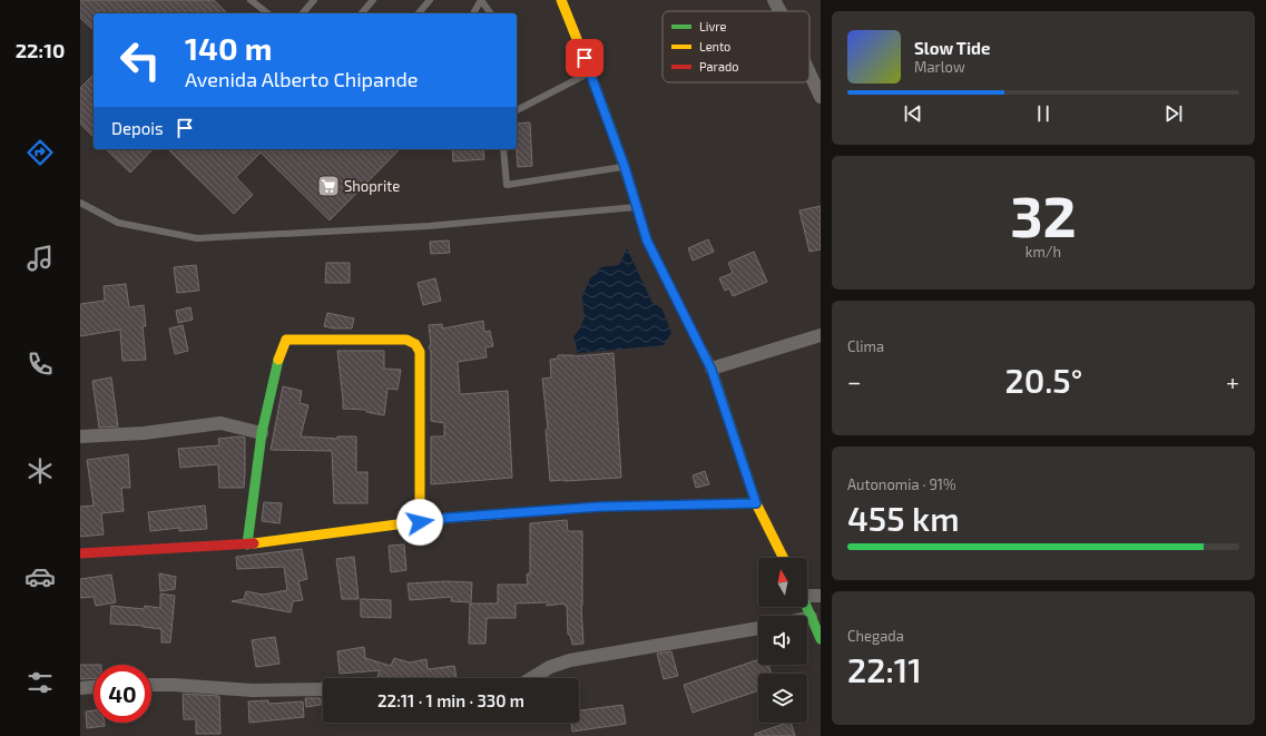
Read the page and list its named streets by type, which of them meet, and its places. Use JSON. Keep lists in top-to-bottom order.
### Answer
{
  "places": {
    "supermarket": ["Shoprite"]
  },
  "legend": ["Livre", "Lento", "Parado"],
  "north": "top",
  "page": {
    "tabs": "22:10",
    "turn": ["140 m", "Avenida Alberto Chipande"],
    "song": ["Slow Tide", "Marlow"],
    "then": "Depois",
    "tile": [
      ["32", "km/h"],
      "Clima",
      ["Autonomia · 91%", "455 km"],
      ["Chegada", "22:11"]
    ],
    "heat": ["−", "20.5°", "+"],
    "limit": "40",
    "trip": "22:11 · 1 min · 330 m"
  }
}
